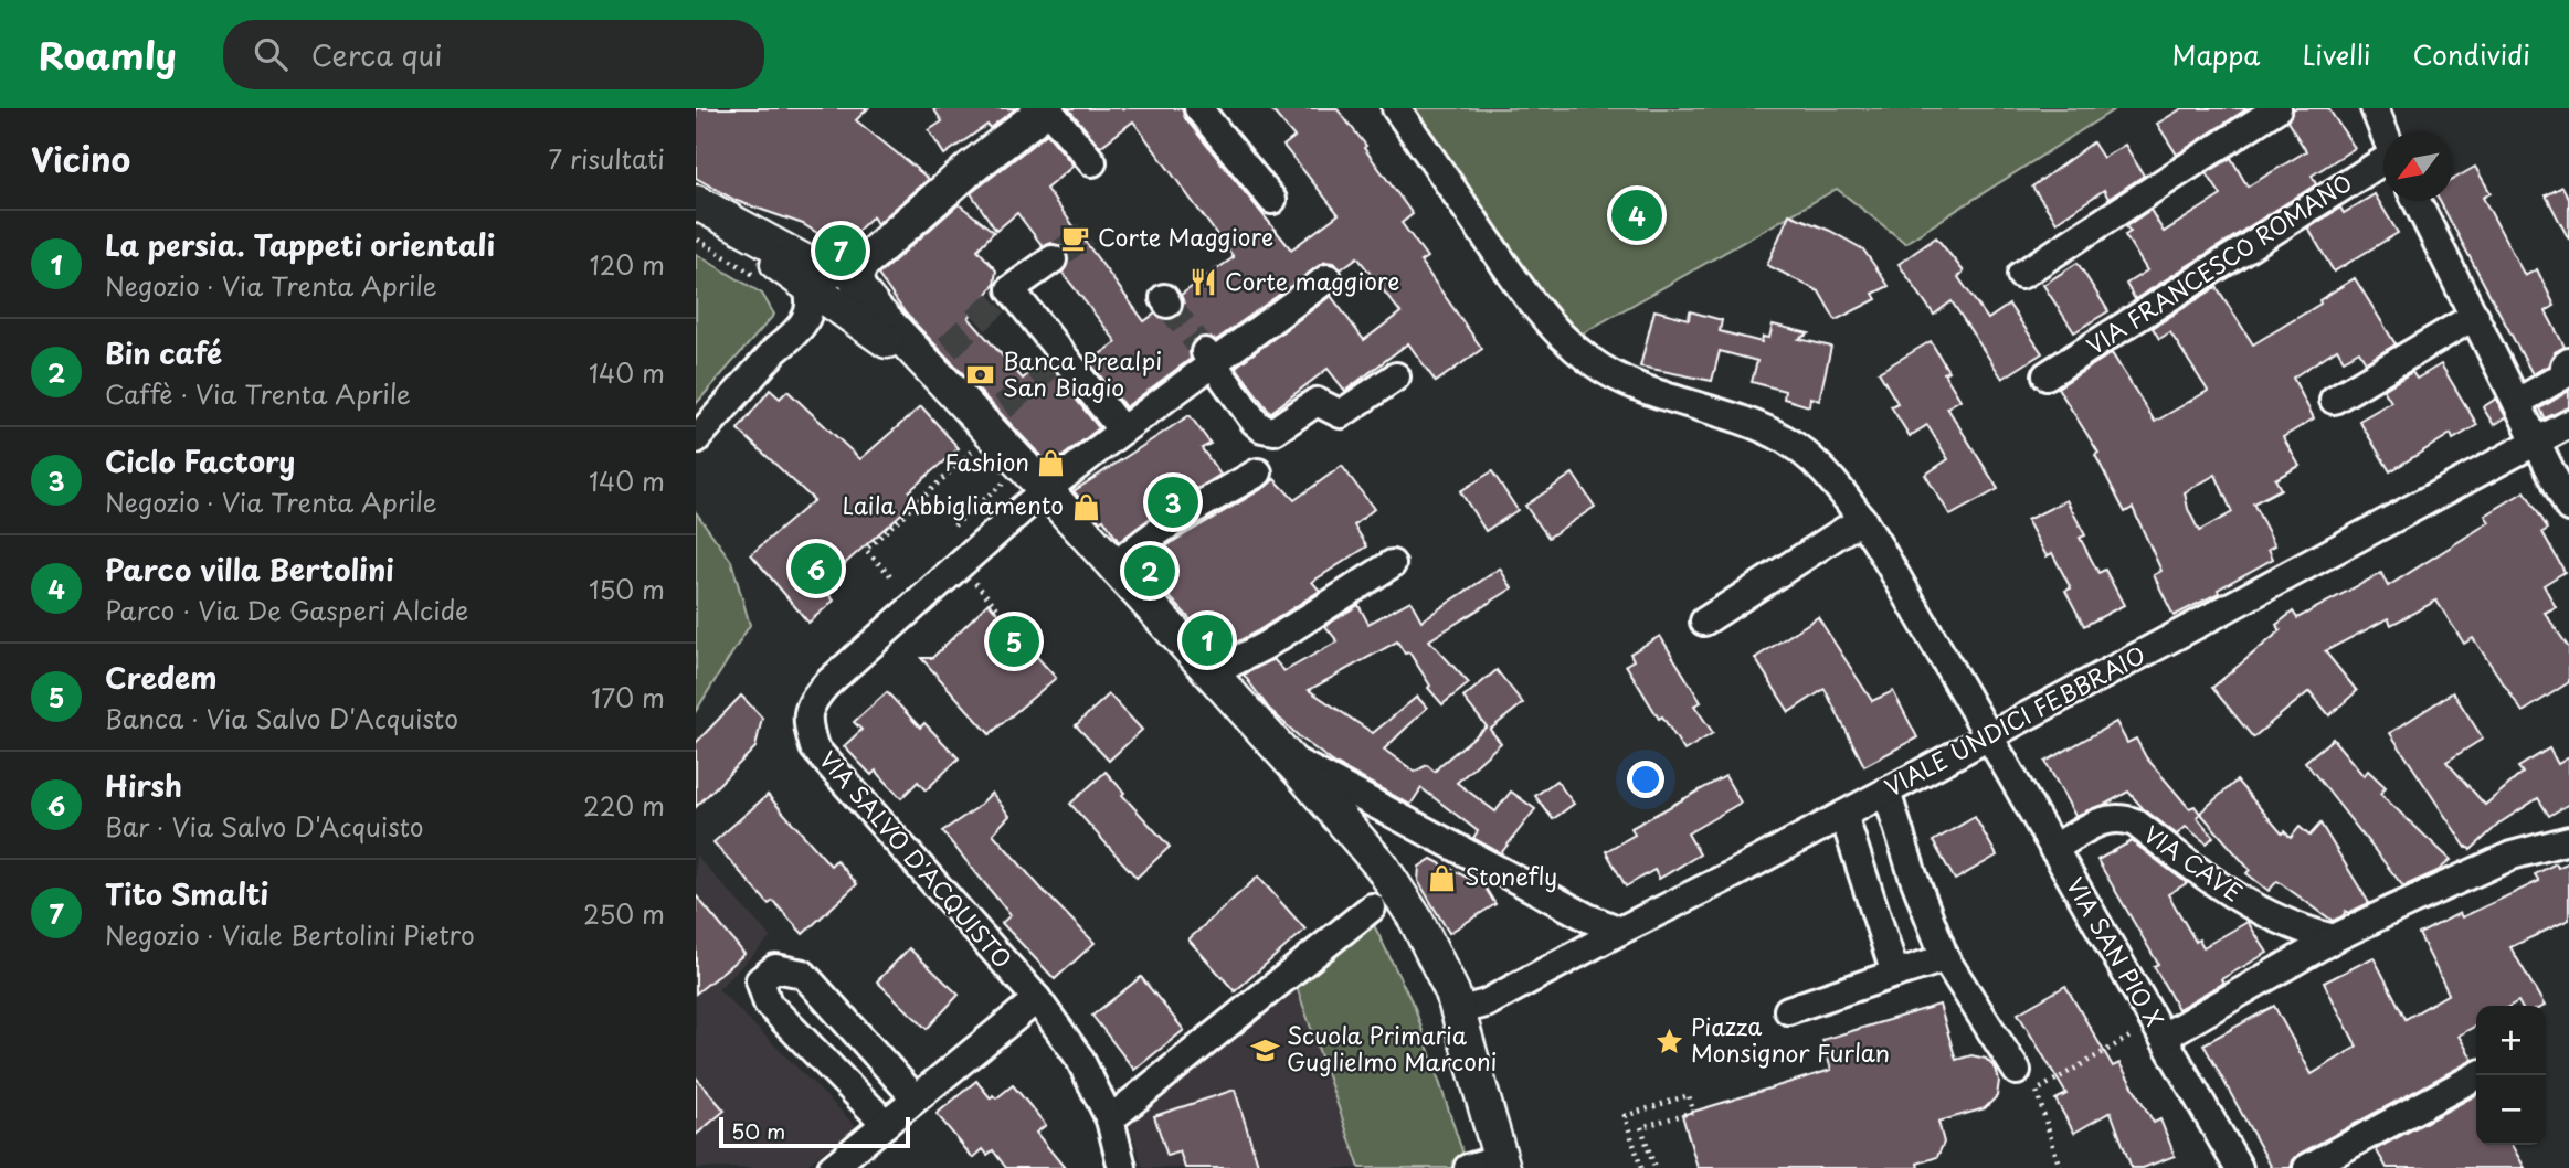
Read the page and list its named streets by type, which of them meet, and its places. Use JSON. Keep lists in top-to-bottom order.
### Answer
{
  "streets": {
    "street": [
      "VIA FRANCESCO ROMANO",
      "VIALE UNDICI FEBBRAIO",
      "VIA SALVO D'ACQUISTO",
      "VIA CAVE",
      "VIA SAN PIO X"
    ]
  },
  "crossings": [
    ["VIALE UNDICI FEBBRAIO", "VIA SAN PIO X"],
    ["VIA CAVE", "VIA SAN PIO X"]
  ],
  "places": {
    "cafe": ["Corte Maggiore"],
    "restaurant": ["Corte maggiore"],
    "bank": ["Banca Prealpi San Biagio"],
    "shop": ["Fashion", "Laila Abbigliamento", "Stonefly"],
    "place": ["Piazza Monsignor Furlan"],
    "school or university": ["Scuola Primaria Guglielmo Marconi"]
  },
  "scale_bar": "50 m",
  "north": "bottom left",
  "page": {
    "header": "Roamly",
    "search": "Cerca qui",
    "nav": ["Mappa", "Livelli", "Condividi"],
    "heading": ["Vicino", "7 risultati"],
    "pins": [
      "4",
      "7",
      "3",
      "6",
      "2",
      "1",
      "5"
    ],
    "list": [
      {
        "mark": "1",
        "name": "La persia. Tappeti orientali",
        "note": "Negozio · Via Trenta Aprile",
        "value": "120 m"
      },
      {
        "mark": "2",
        "name": "Bin café",
        "note": "Caffè · Via Trenta Aprile",
        "value": "140 m"
      },
      {
        "mark": "3",
        "name": "Ciclo Factory",
        "note": "Negozio · Via Trenta Aprile",
        "value": "140 m"
      },
      {
        "mark": "4",
        "name": "Parco villa Bertolini",
        "note": "Parco · Via De Gasperi Alcide",
        "value": "150 m"
      },
      {
        "mark": "5",
        "name": "Credem",
        "note": "Banca · Via Salvo D'Acquisto",
        "value": "170 m"
      },
      {
        "mark": "6",
        "name": "Hirsh",
        "note": "Bar · Via Salvo D'Acquisto",
        "value": "220 m"
      },
      {
        "mark": "7",
        "name": "Tito Smalti",
        "note": "Negozio · Viale Bertolini Pietro",
        "value": "250 m"
      }
    ],
    "map_buttons": ["+", "−"],
    "scale": "50 m"
  }
}
